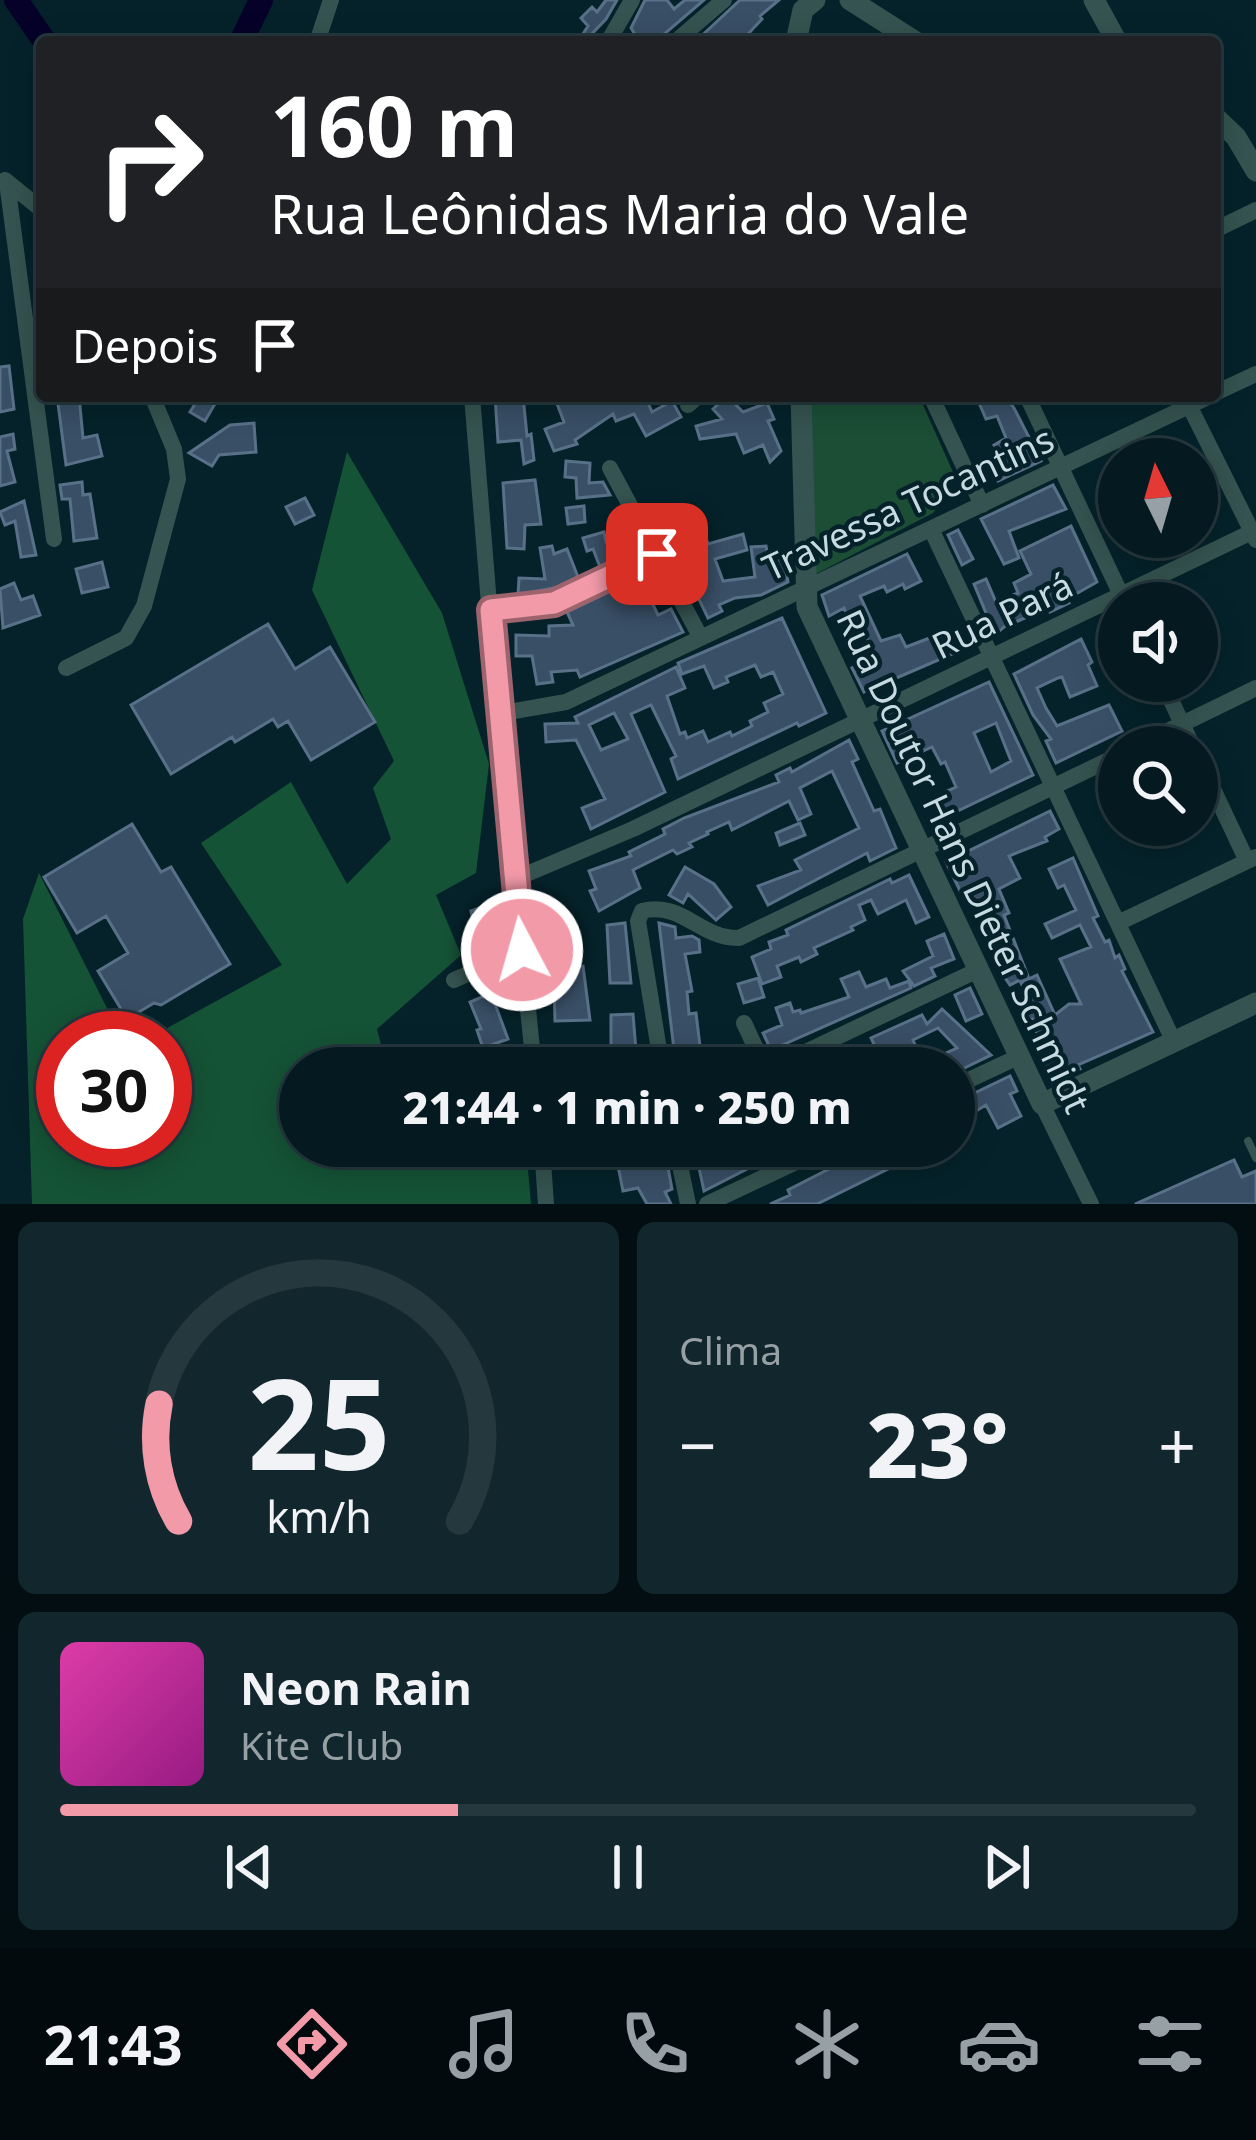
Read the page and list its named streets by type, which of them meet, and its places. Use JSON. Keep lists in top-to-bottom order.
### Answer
{
  "streets": {
    "street": ["Travessa Tocantins", "Rua Pará", "Rua Doutor Hans Dieter Schmidt"]
  },
  "crossings": [
    ["Travessa Tocantins", "Rua Doutor Hans Dieter Schmidt"],
    ["Rua Pará", "Rua Doutor Hans Dieter Schmidt"]
  ],
  "north": "top",
  "page": {
    "turn": ["160 m", "Rua Leônidas Maria do Vale"],
    "then": "Depois",
    "limit": "30",
    "trip": "21:44 · 1 min · 250 m",
    "tile": "Clima",
    "heat": ["−", "23°", "+"],
    "song": ["Neon Rain", "Kite Club"],
    "tabs": "21:43",
    "gauge": ["25", "km/h"]
  }
}
